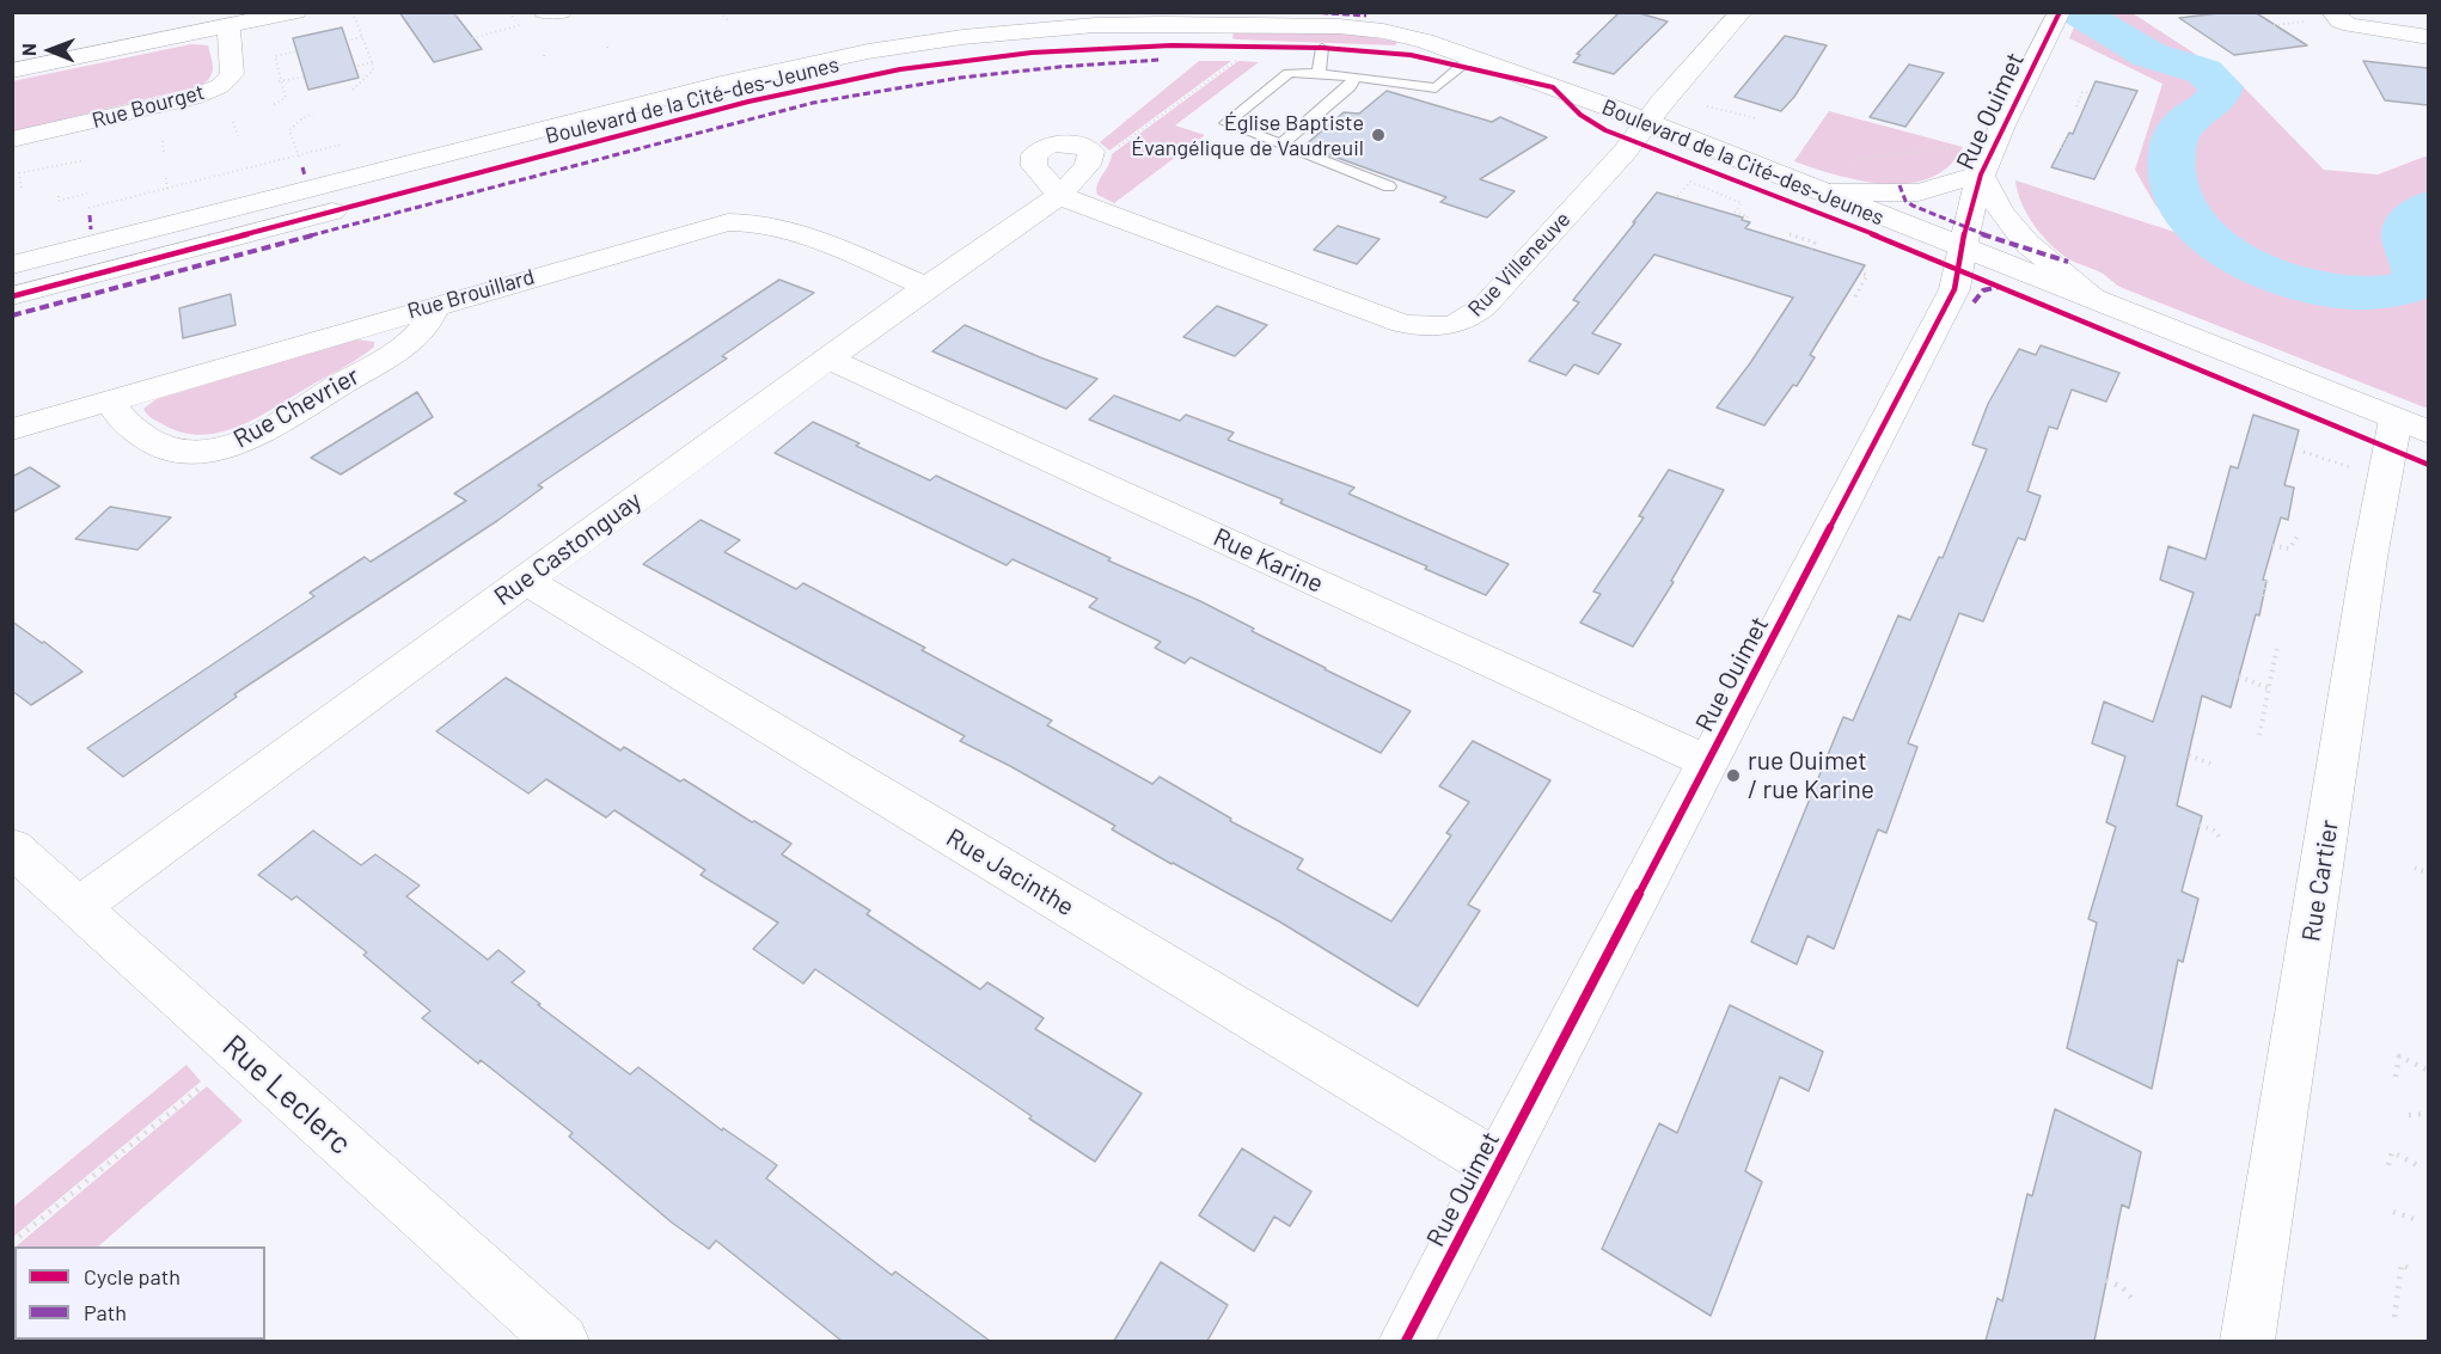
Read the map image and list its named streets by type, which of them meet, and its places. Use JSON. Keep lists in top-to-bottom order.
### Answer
{
  "streets": {
    "street": [
      "Boulevard de la Cité-des-Jeunes",
      "Rue Bourget",
      "Rue Ouimet",
      "Rue Villeneuve",
      "Rue Brouillard",
      "Rue Chevrier",
      "Rue Castonguay",
      "Rue Karine",
      "Rue Jacinthe",
      "Rue Cartier",
      "Rue Leclerc"
    ]
  },
  "crossings": [
    ["Boulevard de la Cité-des-Jeunes", "Rue Ouimet"],
    ["Boulevard de la Cité-des-Jeunes", "Rue Villeneuve"],
    ["Boulevard de la Cité-des-Jeunes", "Rue Cartier"],
    ["Rue Ouimet", "Rue Karine"],
    ["Rue Ouimet", "Rue Jacinthe"],
    ["Rue Villeneuve", "Rue Castonguay"],
    ["Rue Brouillard", "Rue Chevrier"],
    ["Rue Brouillard", "Rue Castonguay"],
    ["Rue Castonguay", "Rue Karine"],
    ["Rue Castonguay", "Rue Jacinthe"],
    ["Rue Castonguay", "Rue Leclerc"]
  ],
  "places": ["Église Baptiste Évangélique de Vaudreuil", "rue Ouimet / rue Karine"],
  "legend": ["Cycle path", "Path"],
  "north": "left"
}
